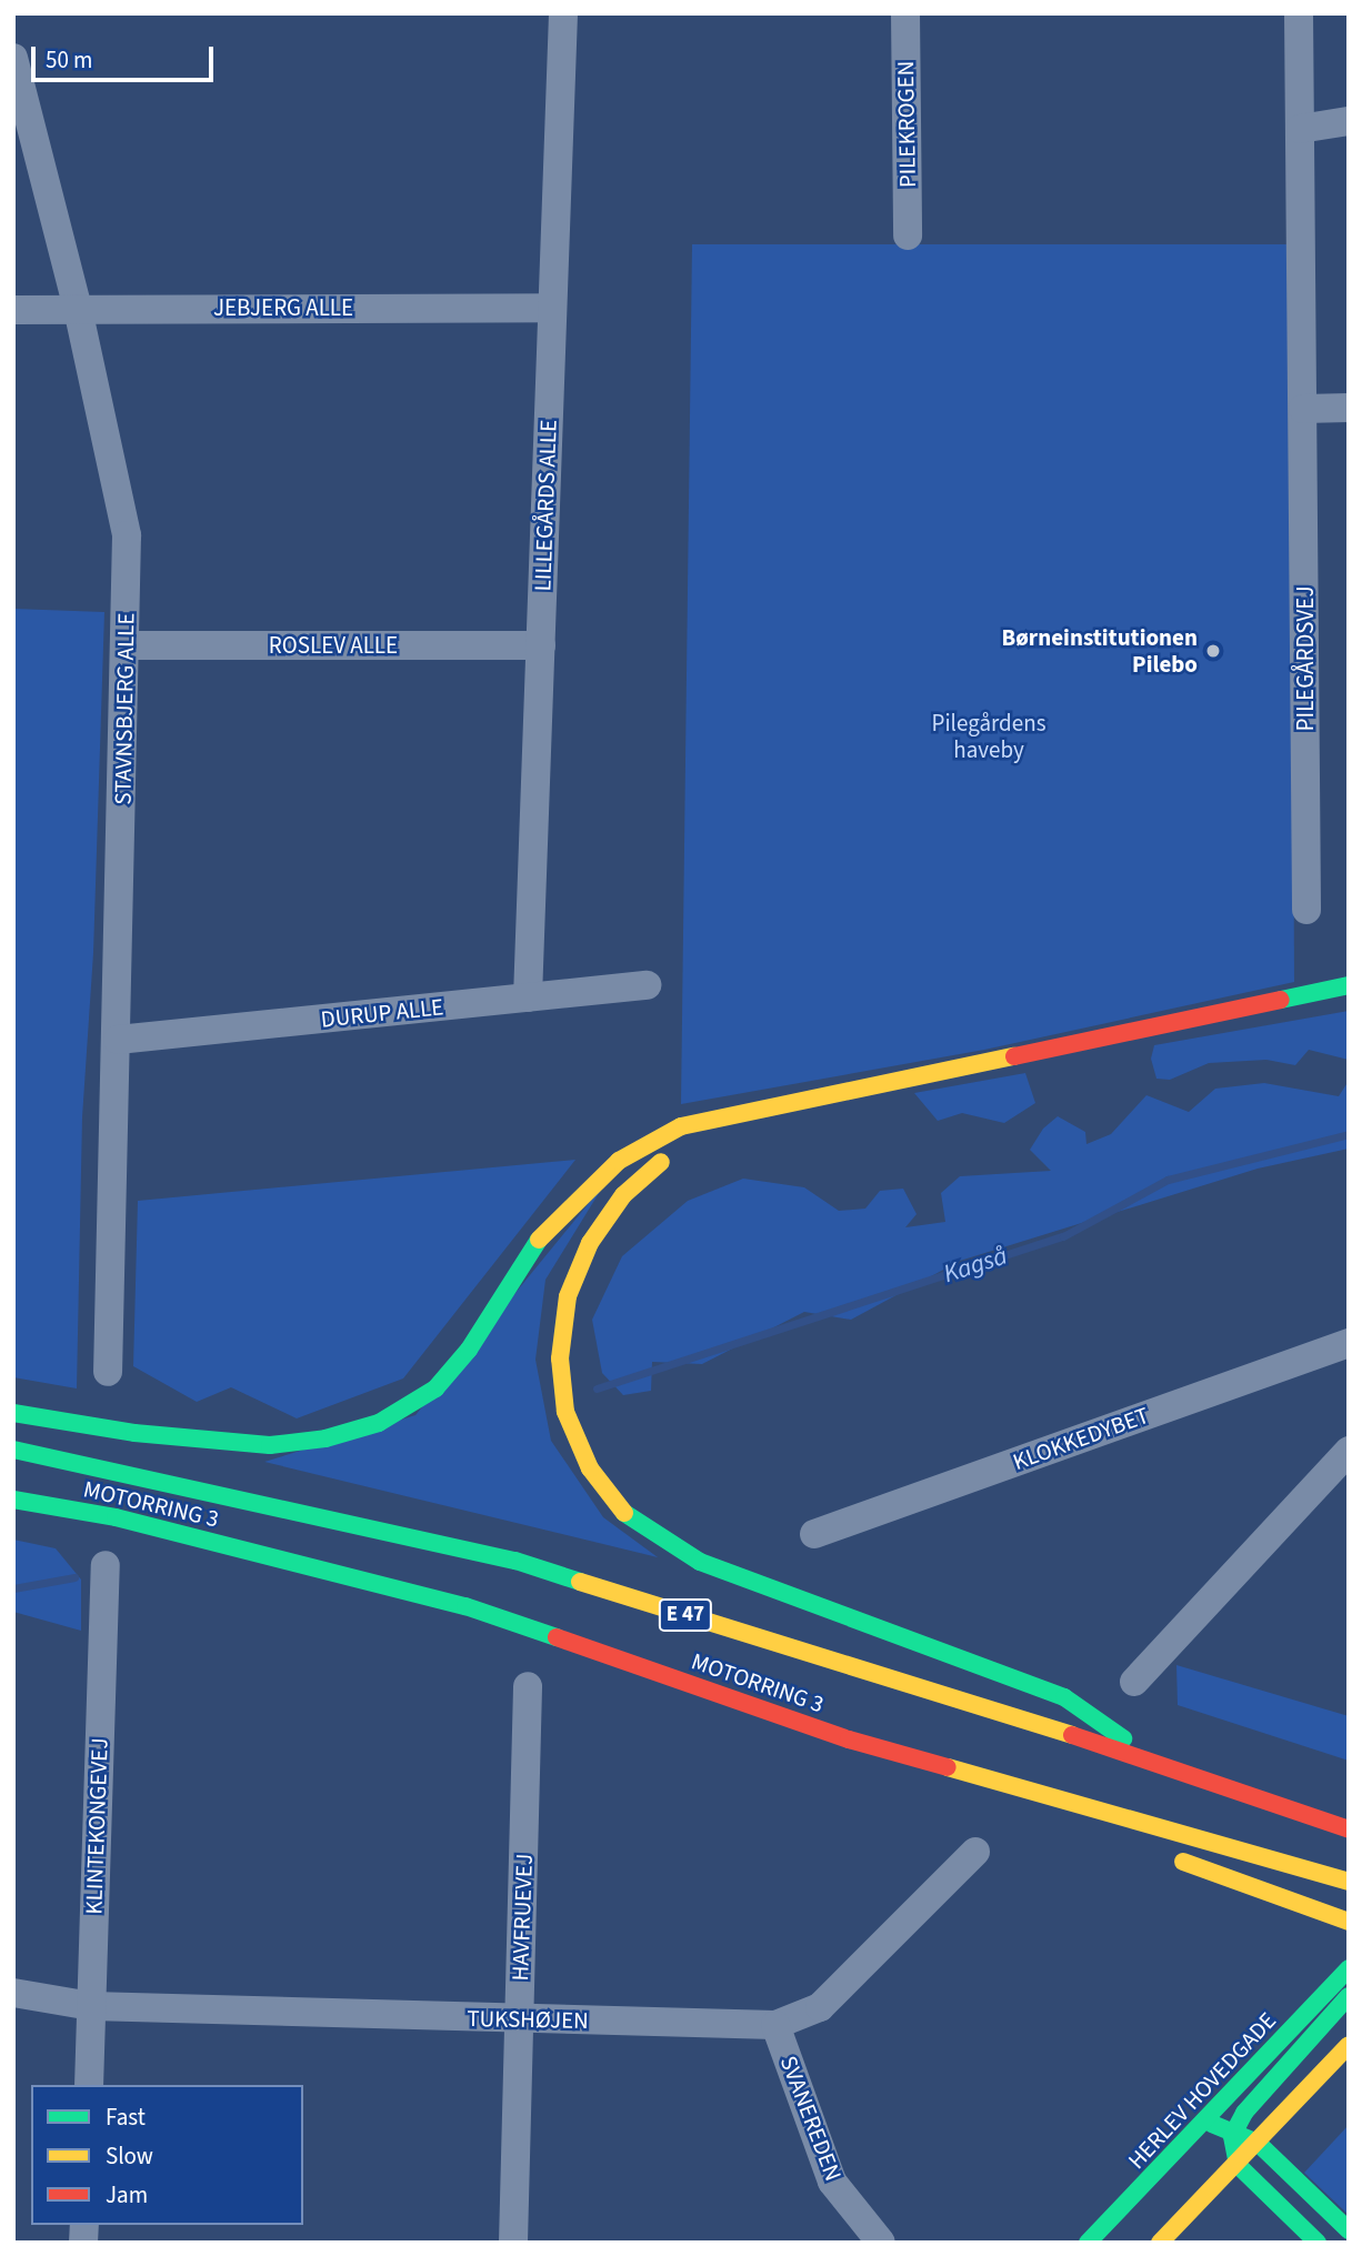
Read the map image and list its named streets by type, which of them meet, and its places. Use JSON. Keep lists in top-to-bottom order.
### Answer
{
  "streets": {
    "main road": ["MOTORRING 3", "E 47", "HERLEV HOVEDGADE"],
    "street": [
      "PILEKROGEN",
      "JEBJERG ALLE",
      "LILLEGÅRDS ALLE",
      "ROSLEV ALLE",
      "PILEGÅRDSVEJ",
      "STAVNSBJERG ALLE",
      "DURUP ALLE",
      "KLOKKEDYBET",
      "KLINTEKONGEVEJ",
      "HAVFRUEVEJ",
      "TUKSHØJEN",
      "SVANEREDEN"
    ]
  },
  "crossings": [
    ["JEBJERG ALLE", "LILLEGÅRDS ALLE"],
    ["JEBJERG ALLE", "STAVNSBJERG ALLE"],
    ["LILLEGÅRDS ALLE", "ROSLEV ALLE"],
    ["LILLEGÅRDS ALLE", "DURUP ALLE"],
    ["ROSLEV ALLE", "STAVNSBJERG ALLE"],
    ["STAVNSBJERG ALLE", "DURUP ALLE"],
    ["KLINTEKONGEVEJ", "TUKSHØJEN"],
    ["HAVFRUEVEJ", "TUKSHØJEN"],
    ["TUKSHØJEN", "SVANEREDEN"]
  ],
  "water": ["Kagså"],
  "parks": ["Pilegårdens haveby"],
  "places": ["Børneinstitutionen Pilebo"],
  "legend": ["Fast", "Slow", "Jam"],
  "scale_bar": "50 m"
}
